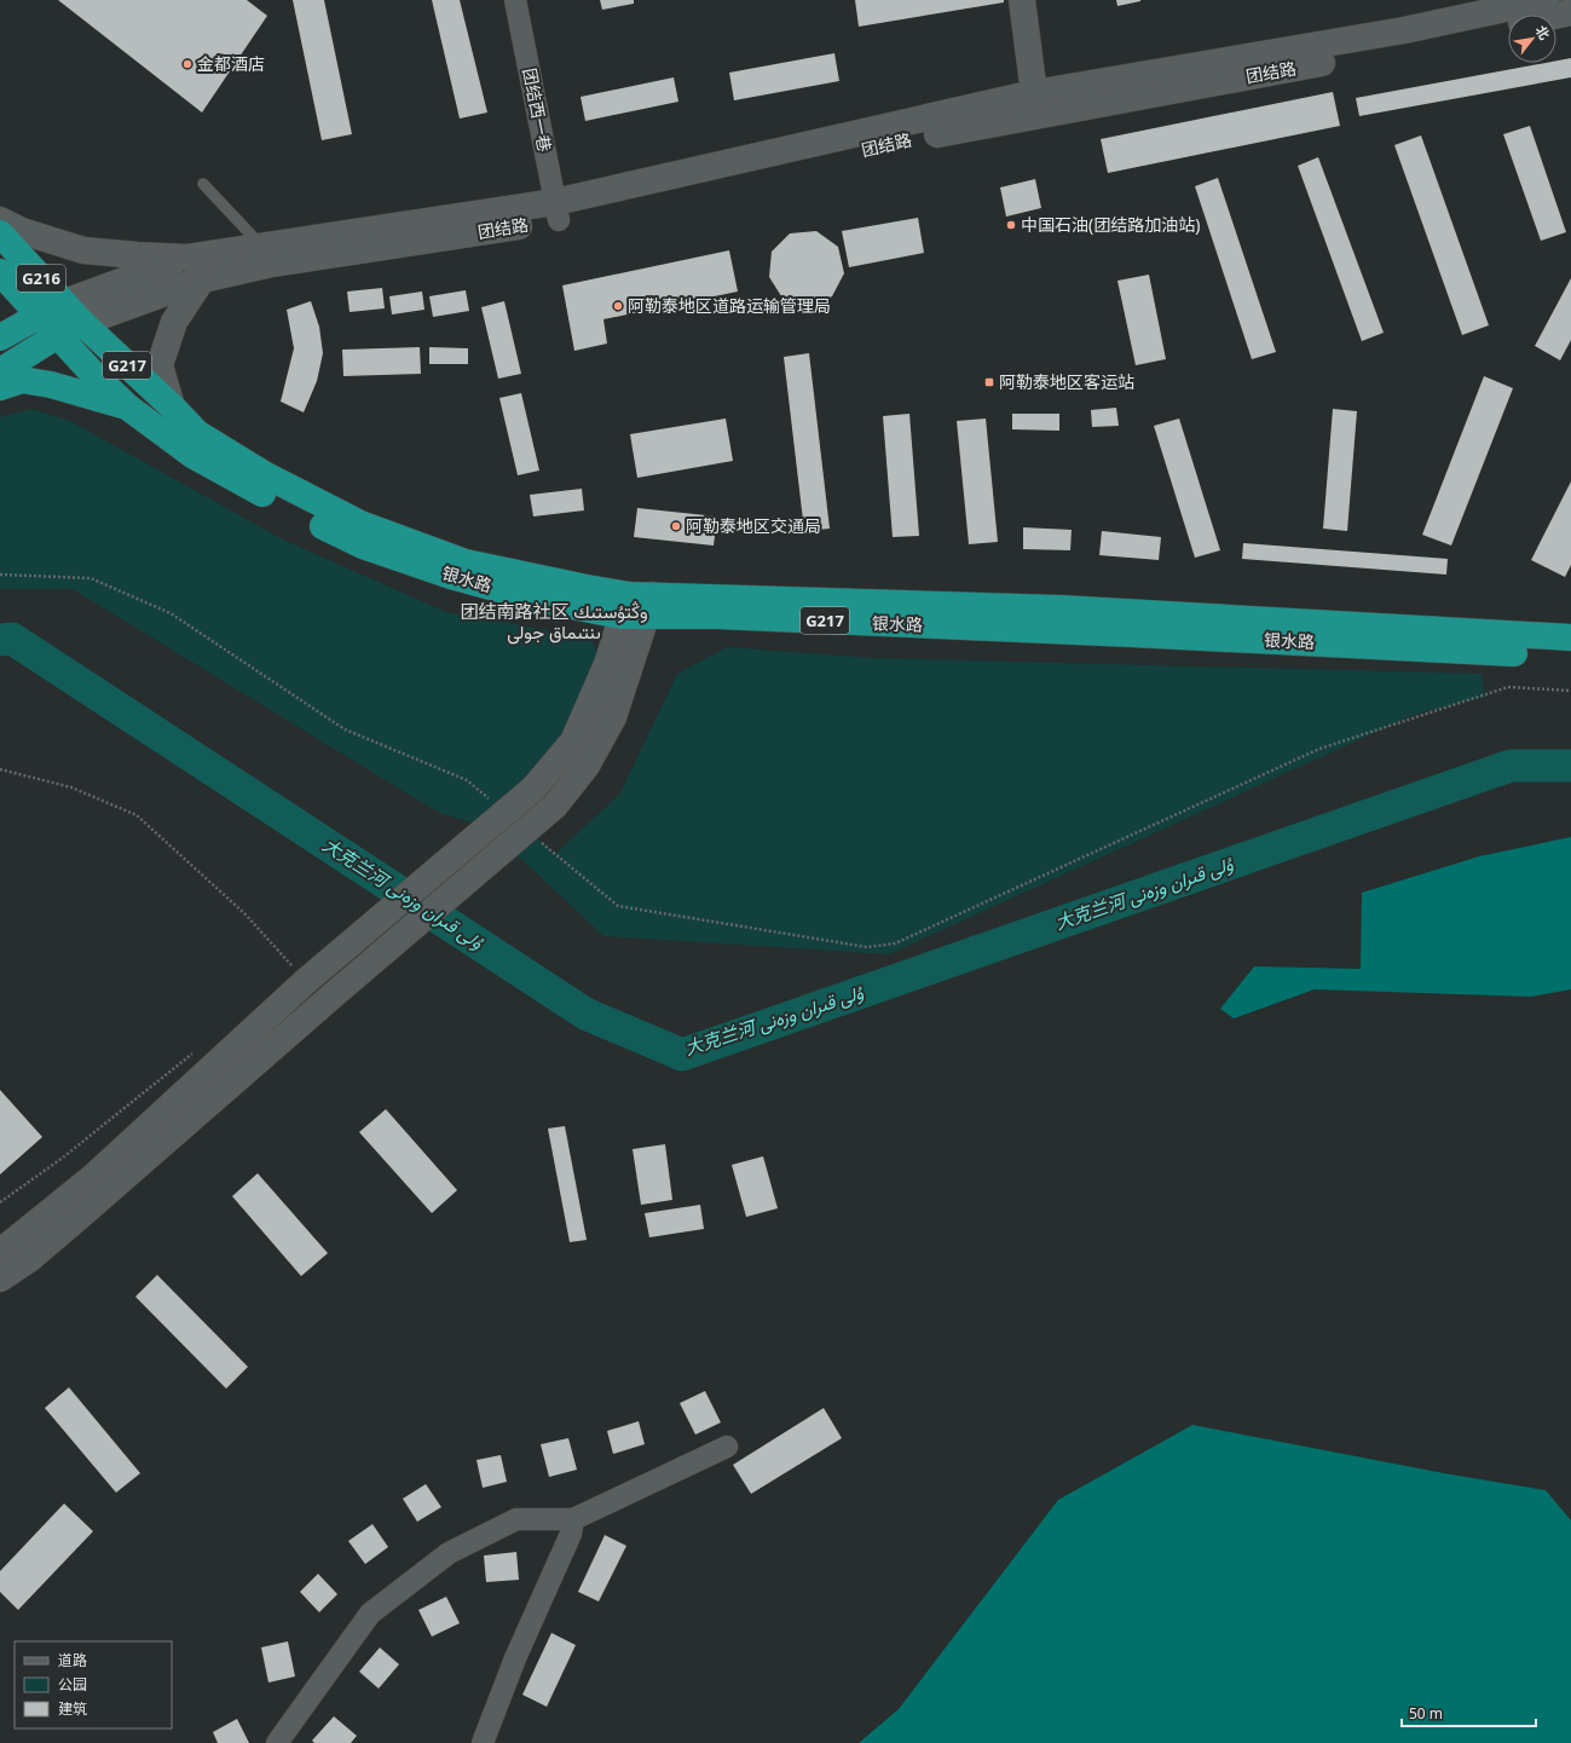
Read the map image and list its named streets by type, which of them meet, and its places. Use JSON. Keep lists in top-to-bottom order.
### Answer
{
  "streets": {
    "highway": ["G216", "G217", "银水路"],
    "main road": ["团结路"],
    "street": ["团结西一巷"]
  },
  "crossings": [
    ["团结路", "团结西一巷"],
    ["团结路", "G216"],
    ["团结路", "G217"],
    ["G216", "G217"],
    ["G217", "银水路"]
  ],
  "districts": ["团结南路社区 وڭتۇستىك ىنتىماق جولى"],
  "water": ["大克兰河 ۇلى قىران وزەنى"],
  "places": {
    "other": [
      "金都酒店",
      "中国石油(团结路加油站)",
      "阿勒泰地区道路运输管理局",
      "阿勒泰地区交通局"
    ],
    "transit": ["阿勒泰地区客运站"]
  },
  "legend": ["道路", "公园", "建筑"],
  "scale_bar": "50 m",
  "north": "top right"
}
